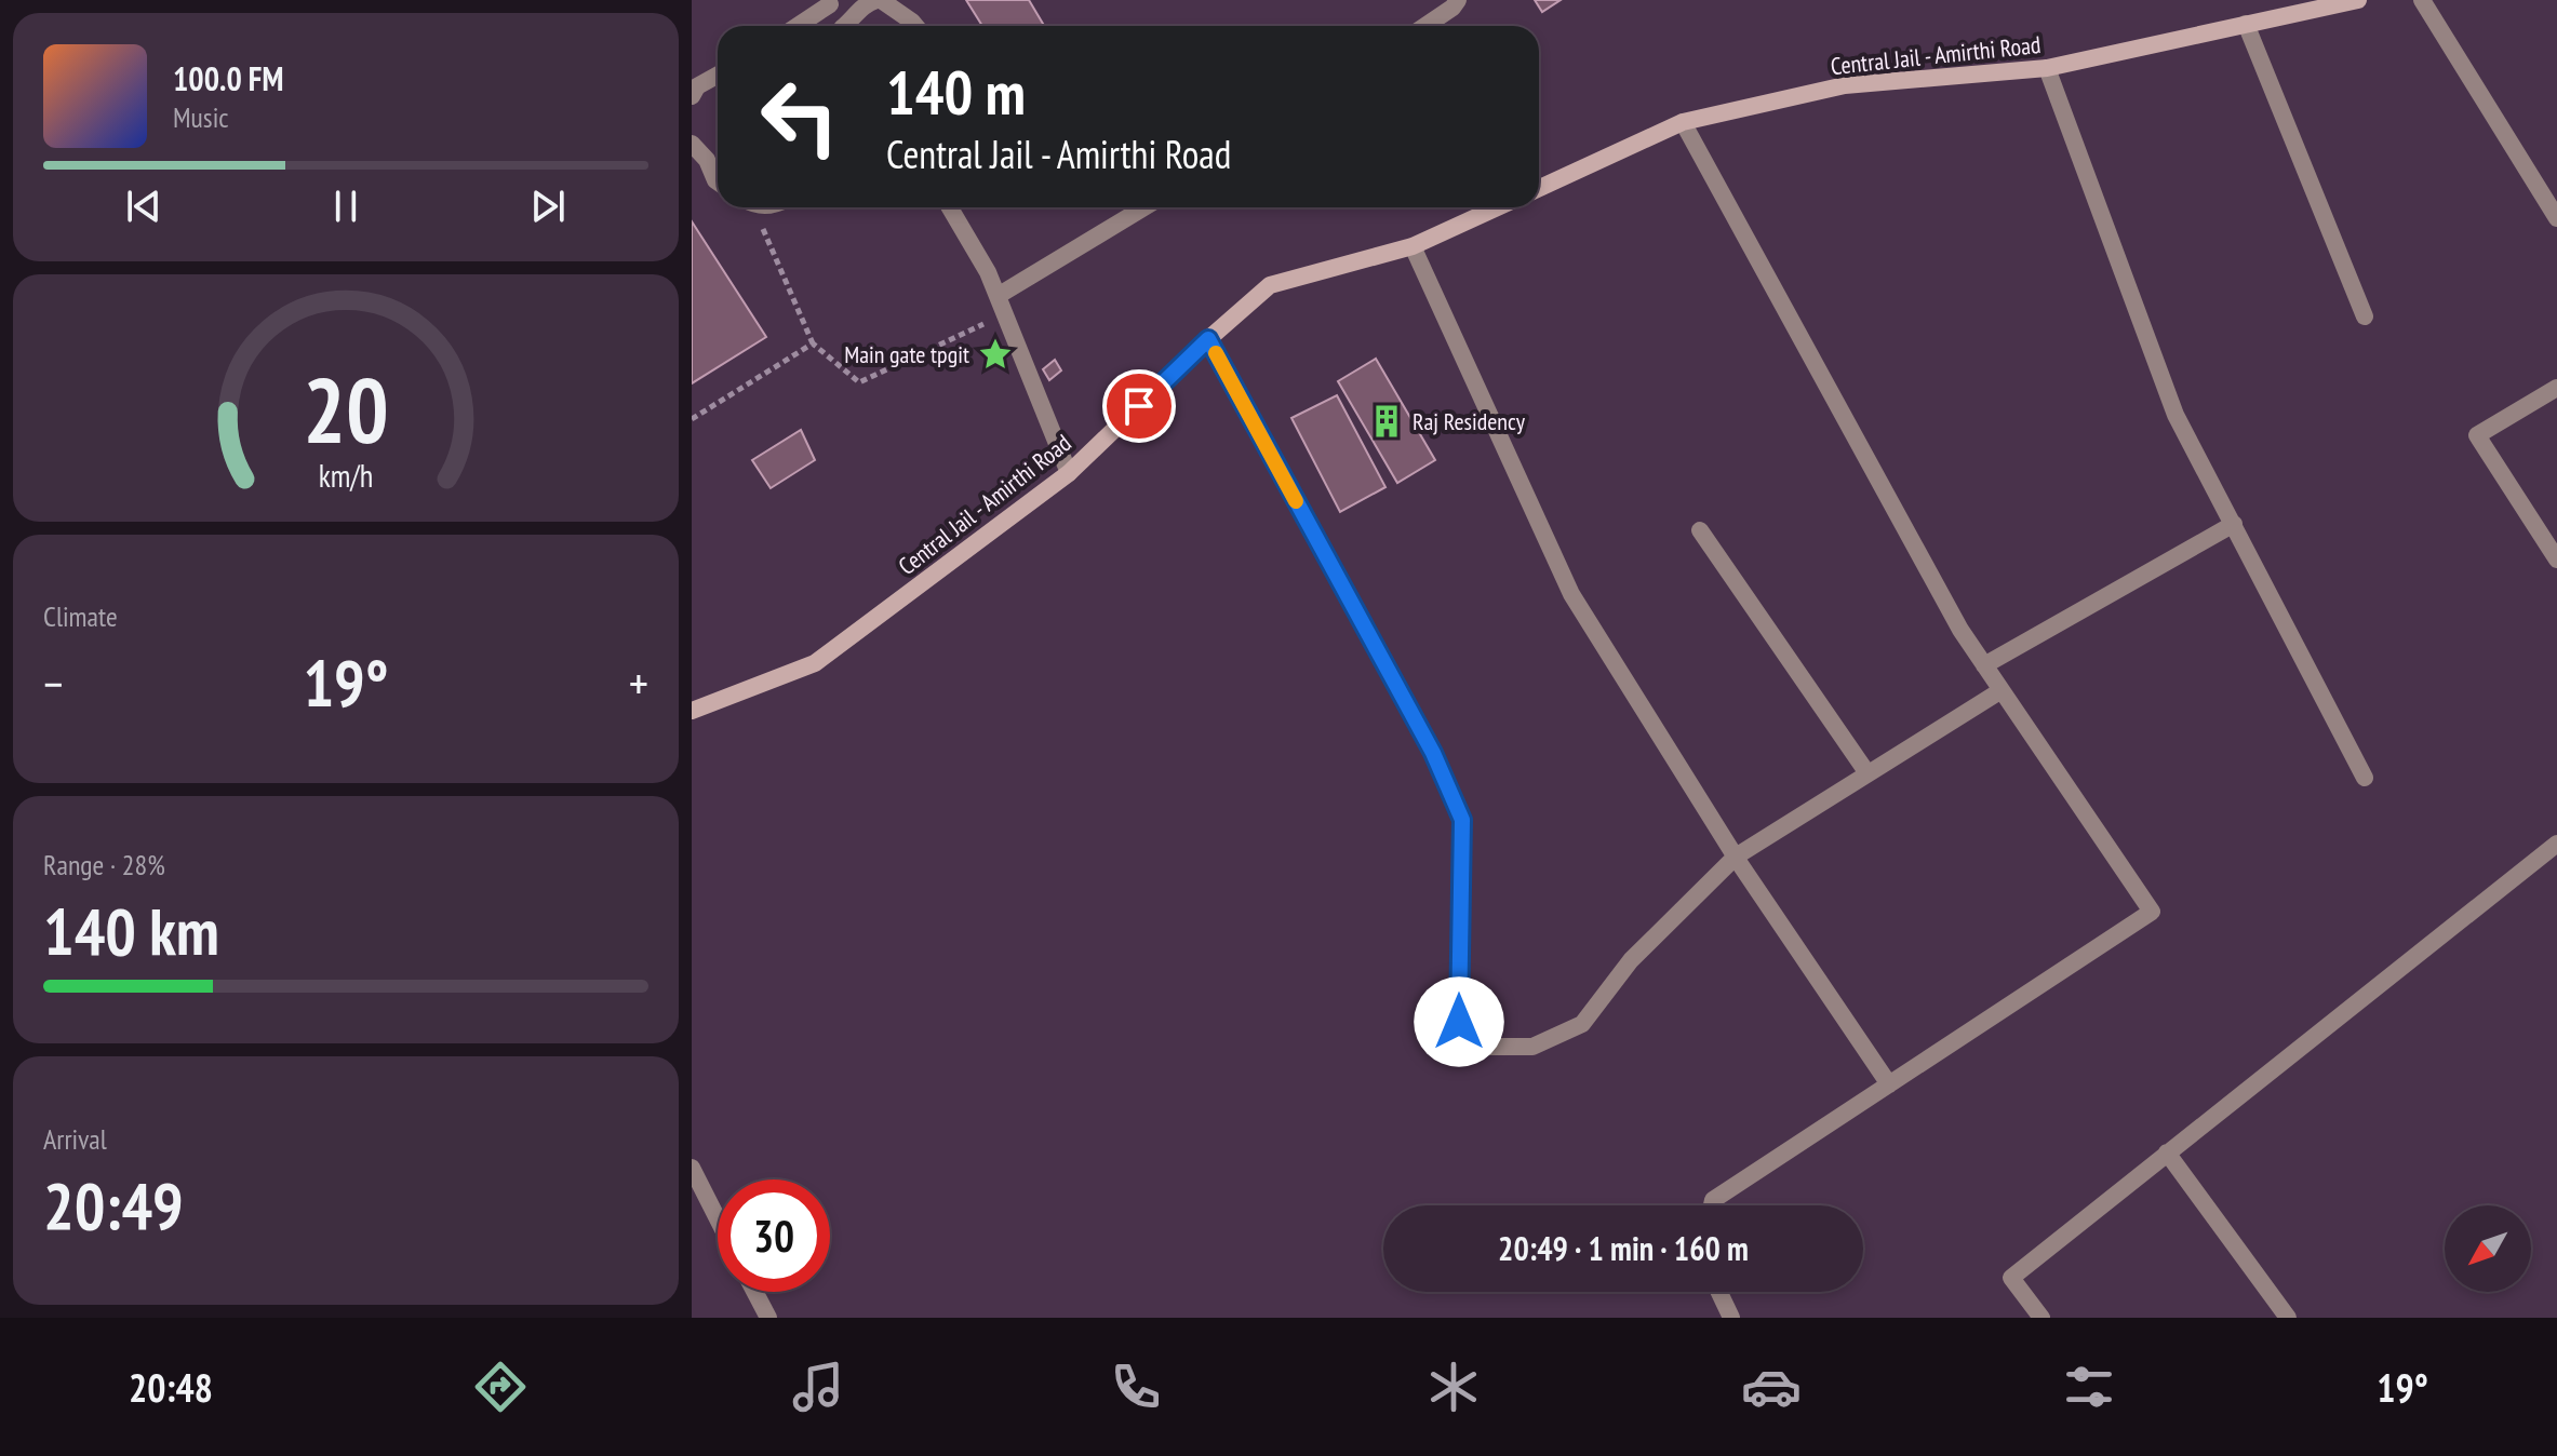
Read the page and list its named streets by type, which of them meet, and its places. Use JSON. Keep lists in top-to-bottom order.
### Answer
{
  "streets": {
    "main road": ["Central Jail - Amirthi Road"]
  },
  "places": {
    "place": ["Main gate tpgit"],
    "building": ["Raj Residency"]
  },
  "north": "bottom left",
  "page": {
    "turn": ["140 m", "Central Jail - Amirthi Road"],
    "song": ["100.0 FM", "Music"],
    "tile": [
      "Climate",
      ["Range · 28%", "140 km"],
      ["Arrival", "20:49"]
    ],
    "heat": ["−", "19°", "+"],
    "limit": "30",
    "trip": "20:49 · 1 min · 160 m",
    "tabs": ["20:48", "19°"],
    "gauge": ["20", "km/h"]
  }
}
